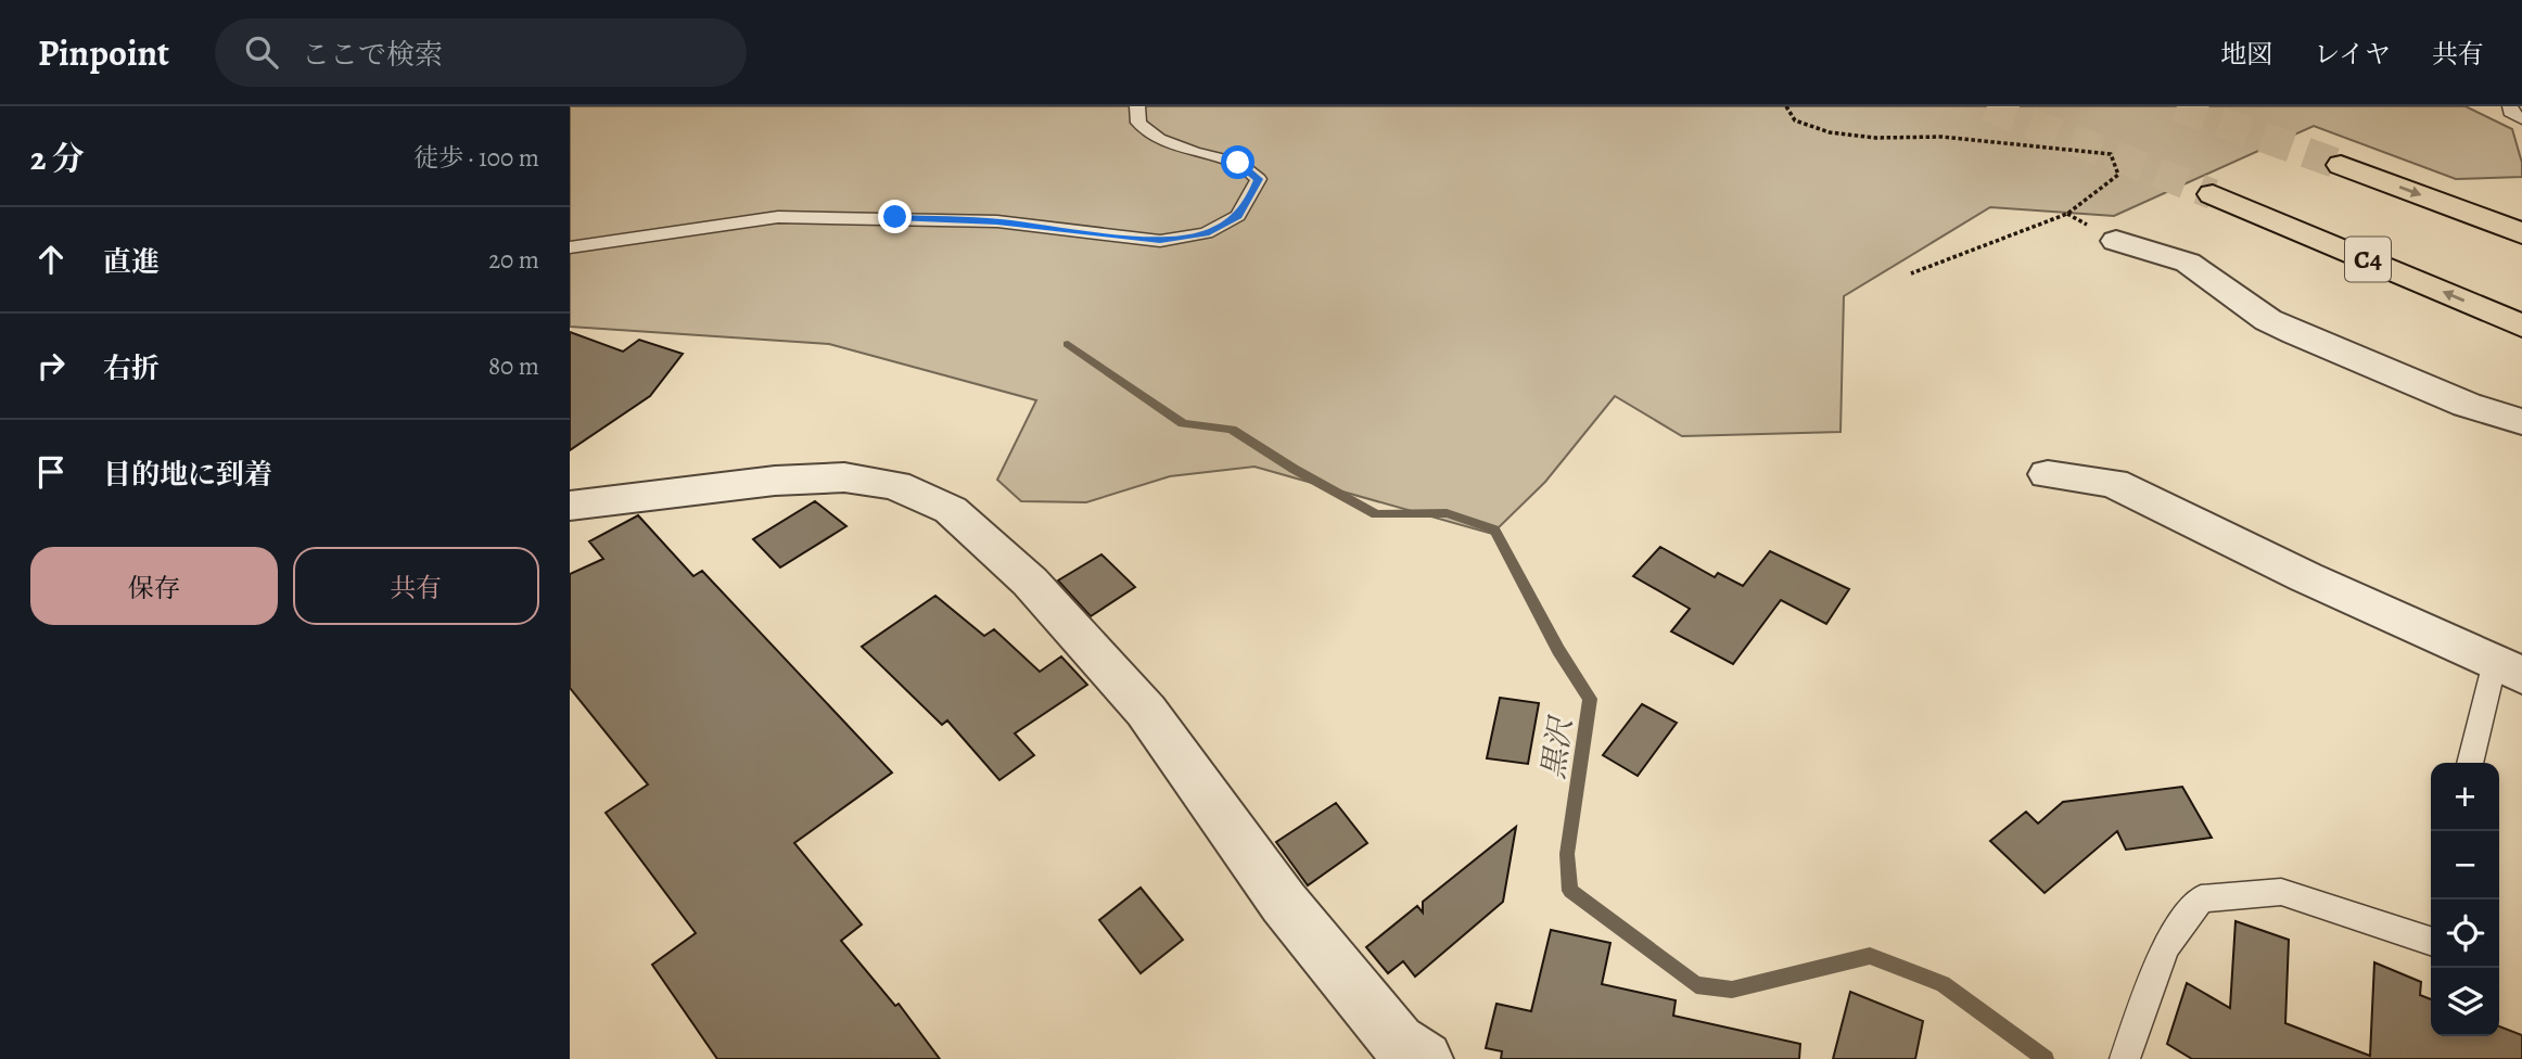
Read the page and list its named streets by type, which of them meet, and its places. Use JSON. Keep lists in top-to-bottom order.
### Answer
{
  "streets": {
    "highway": ["C4"]
  },
  "water": ["黒沢"],
  "page": {
    "header": "Pinpoint",
    "search": "ここで検索",
    "nav": ["地図", "レイヤ", "共有"],
    "heading": ["2 分", "徒歩 · 100 m"],
    "list": [
      ["直進", "20 m"],
      ["右折", "80 m"],
      "目的地に到着"
    ],
    "buttons": ["保存", "共有"],
    "map_buttons": ["+", "−"]
  }
}
